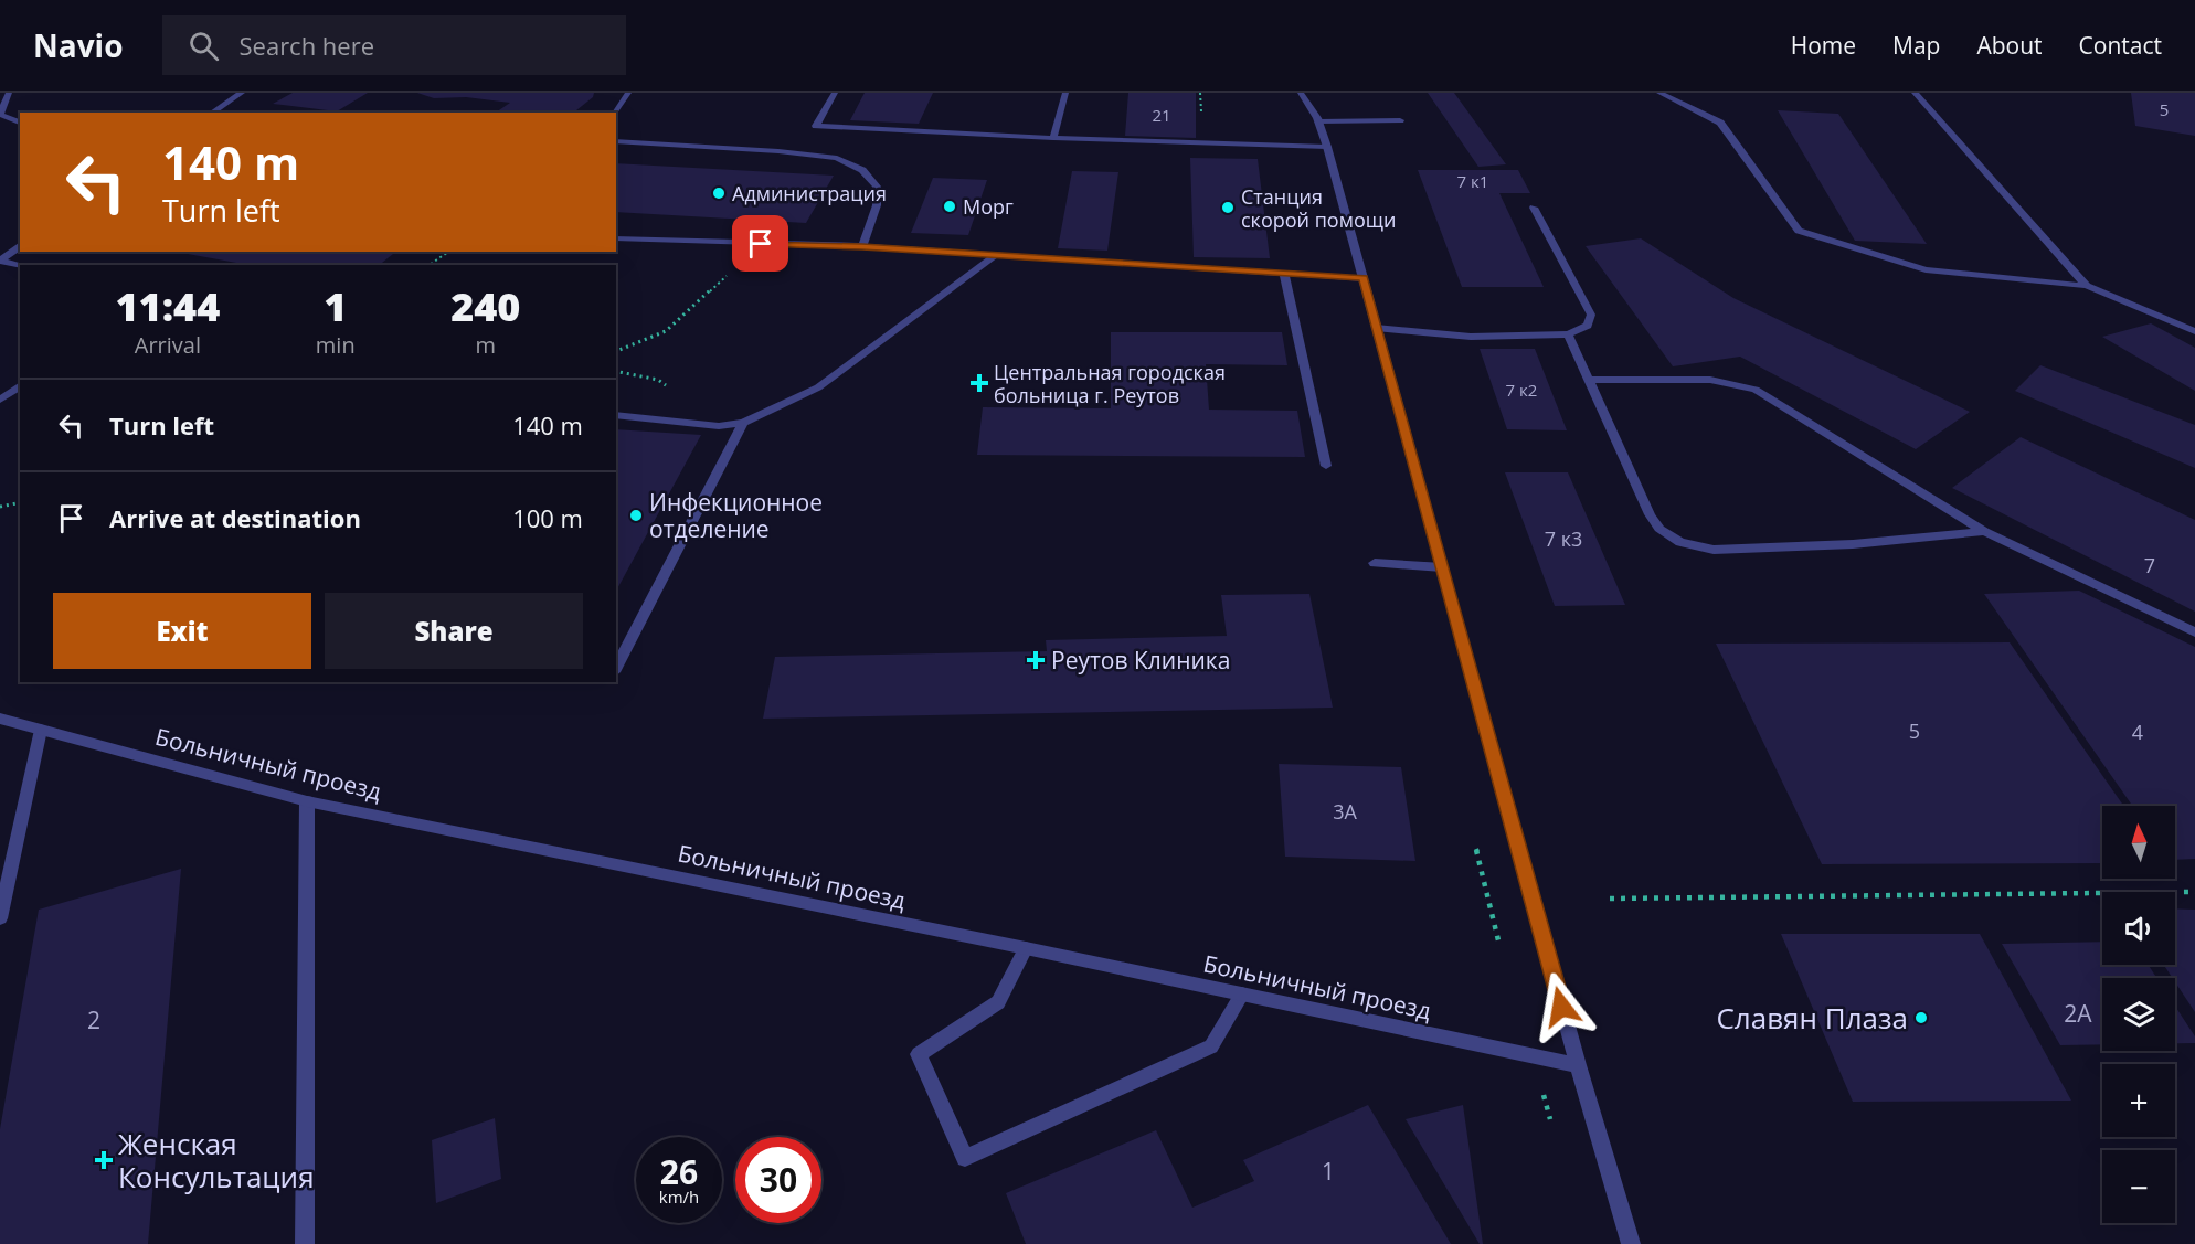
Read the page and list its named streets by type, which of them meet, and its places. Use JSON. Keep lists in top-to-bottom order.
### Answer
{
  "streets": {
    "street": ["Больничный проезд"]
  },
  "places": {
    "other": [
      "Администрация",
      "Морг",
      "Станция скорой помощи",
      "Инфекционное отделение",
      "Славян Плаза"
    ],
    "health": ["Центральная городская больница г. Реутов", "Реутов Клиника", "Женская Консультация"]
  },
  "house_numbers": [
    "5",
    "21",
    "7 к1",
    "7 к2",
    "7 к3",
    "7",
    "5",
    "4",
    "3А",
    "2А",
    "2",
    "1"
  ],
  "north": "top",
  "page": {
    "header": "Navio",
    "search": "Search here",
    "nav": [
      "Home",
      "Map",
      "About",
      "Contact"
    ],
    "turn": ["140 m", "Turn left"],
    "eta": [
      "11:44",
      "Arrival",
      "1",
      "min",
      "240",
      "m"
    ],
    "list": [
      {
        "name": "Turn left",
        "value": "140 m"
      },
      {
        "name": "Arrive at destination",
        "value": "100 m"
      }
    ],
    "buttons": ["Exit", "Share"],
    "map_buttons": ["+", "−"],
    "speed": "26 km/h",
    "limit": "30"
  }
}
